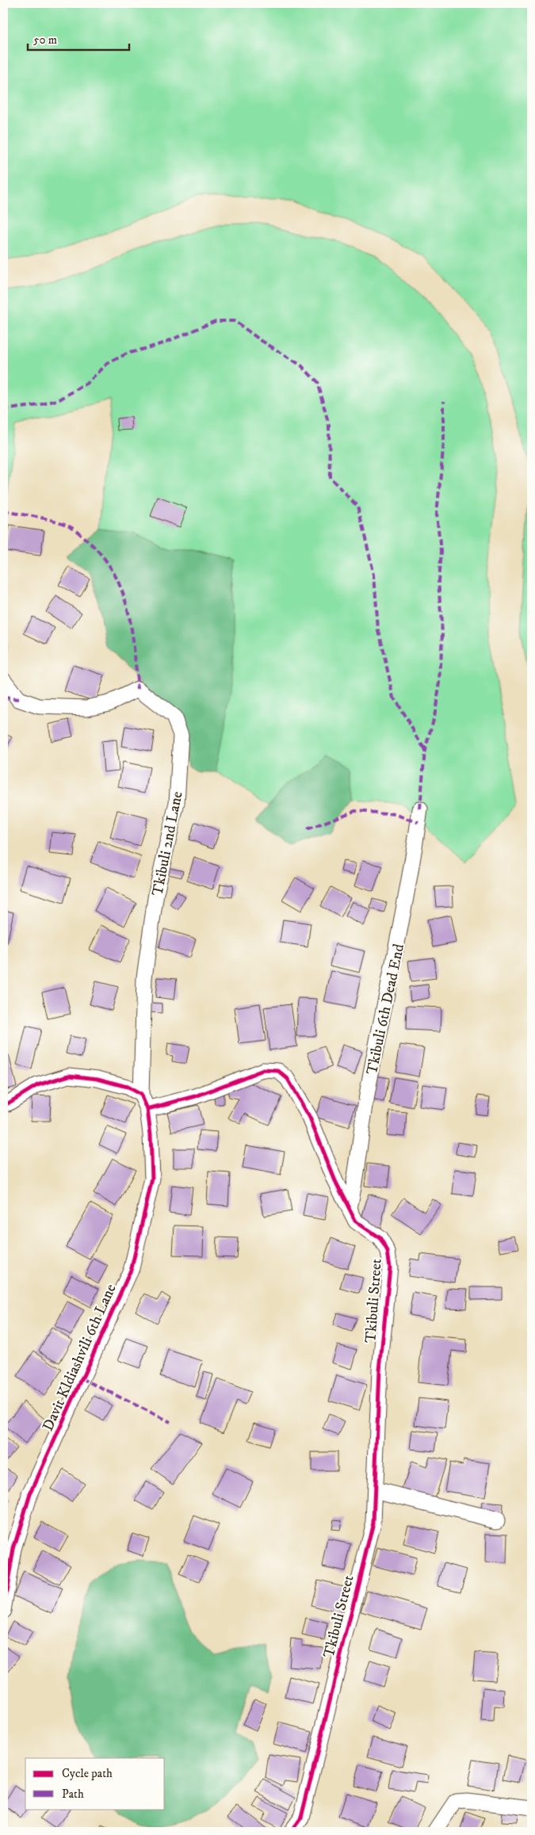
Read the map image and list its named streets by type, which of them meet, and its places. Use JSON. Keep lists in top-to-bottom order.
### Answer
{
  "streets": {
    "street": [
      "Tkibuli 2nd Lane",
      "Tkibuli 6th Dead End",
      "Tkibuli Street",
      "Davit Kldiashvili 6th Lane"
    ]
  },
  "crossings": [
    ["Tkibuli 6th Dead End", "Tkibuli Street"],
    ["Tkibuli Street", "Davit Kldiashvili 6th Lane"]
  ],
  "legend": ["Cycle path", "Path"],
  "scale_bar": "50 m"
}
